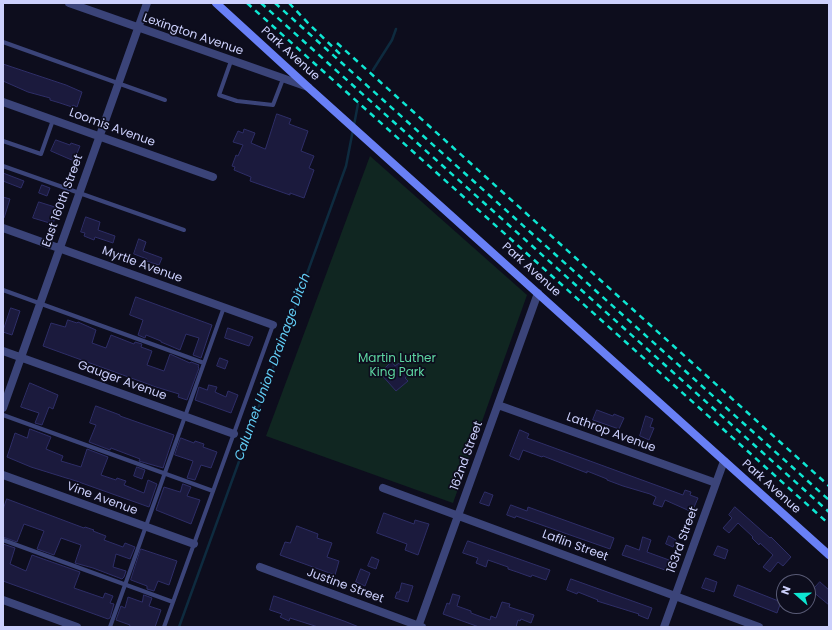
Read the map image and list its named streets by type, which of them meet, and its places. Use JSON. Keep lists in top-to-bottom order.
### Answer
{
  "streets": {
    "street": [
      "Lexington Avenue",
      "Park Avenue",
      "Loomis Avenue",
      "East 160th Street",
      "Myrtle Avenue",
      "Gauger Avenue",
      "Lathrop Avenue",
      "162nd Street",
      "Vine Avenue",
      "163rd Street",
      "Laflin Street",
      "Justine Street"
    ]
  },
  "crossings": [
    ["Lexington Avenue", "Park Avenue"],
    ["Lexington Avenue", "East 160th Street"],
    ["Park Avenue", "162nd Street"],
    ["Park Avenue", "163rd Street"],
    ["Loomis Avenue", "East 160th Street"],
    ["East 160th Street", "Myrtle Avenue"],
    ["East 160th Street", "Gauger Avenue"],
    ["Lathrop Avenue", "162nd Street"],
    ["Lathrop Avenue", "163rd Street"],
    ["162nd Street", "Laflin Street"],
    ["162nd Street", "Justine Street"],
    ["163rd Street", "Laflin Street"]
  ],
  "water": ["Calumet Union Drainage Ditch"],
  "parks": ["Martin Luther King Park"],
  "north": "left"
}
